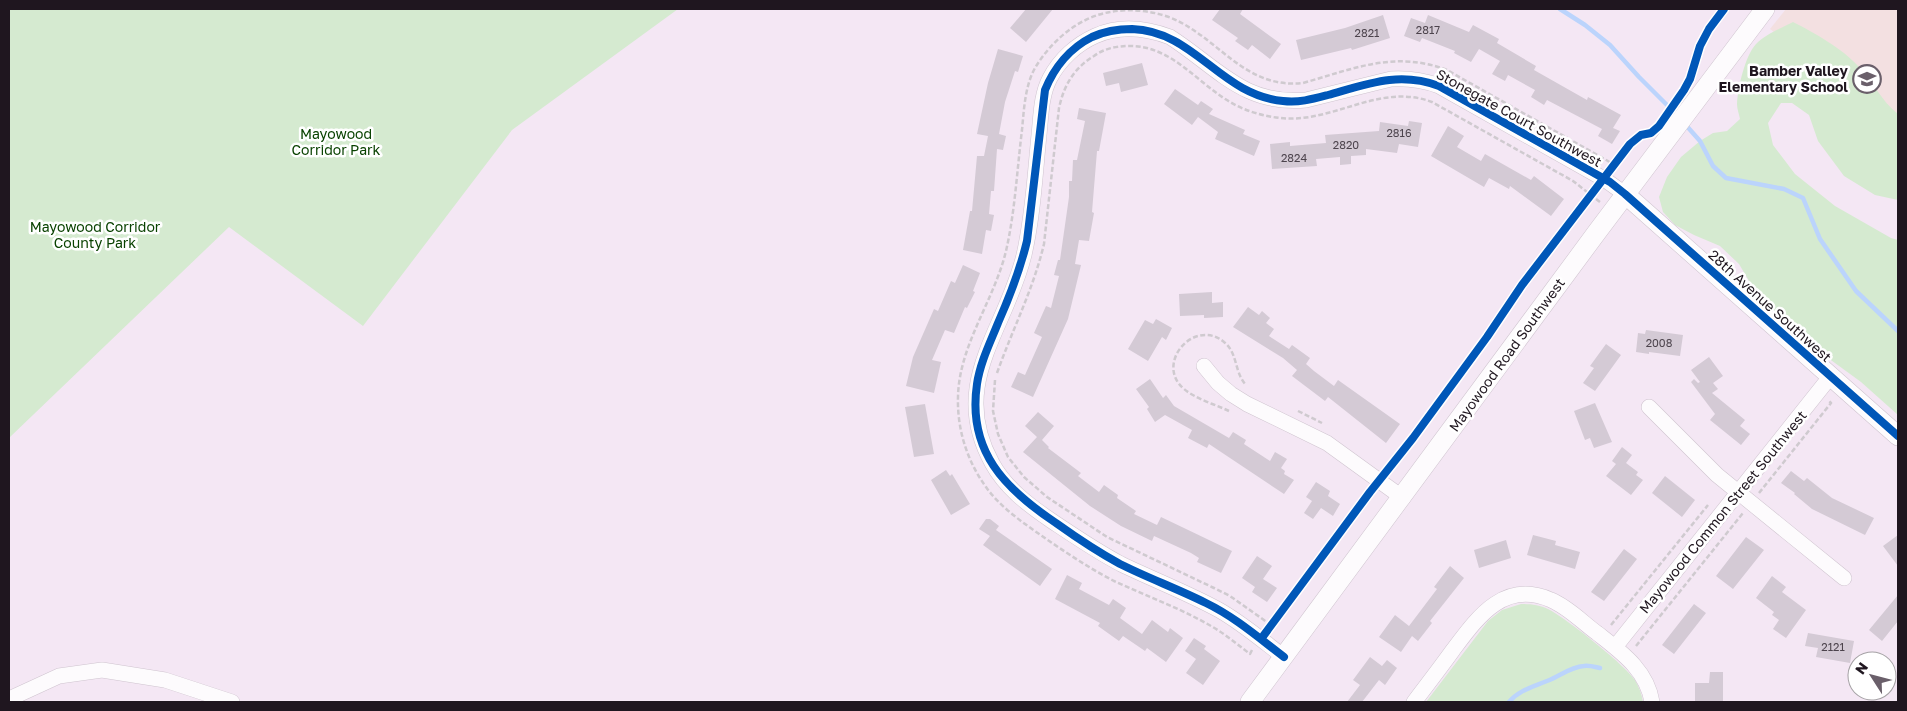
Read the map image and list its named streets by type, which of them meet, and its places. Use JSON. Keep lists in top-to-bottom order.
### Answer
{
  "streets": {
    "street": [
      "Stonegate Court Southwest",
      "28th Avenue Southwest",
      "Mayowood Road Southwest",
      "Mayowood Common Street Southwest"
    ]
  },
  "crossings": [
    ["Stonegate Court Southwest", "28th Avenue Southwest"],
    ["Stonegate Court Southwest", "Mayowood Road Southwest"],
    ["28th Avenue Southwest", "Mayowood Road Southwest"],
    ["28th Avenue Southwest", "Mayowood Common Street Southwest"]
  ],
  "parks": ["Mayowood Corridor Park", "Mayowood Corridor County Park"],
  "places": {
    "school or university": ["Bamber Valley Elementary School"]
  },
  "house_numbers": [
    "2817",
    "2821",
    "2816",
    "2820",
    "2824",
    "2008",
    "2121"
  ],
  "north": "top left"
}
